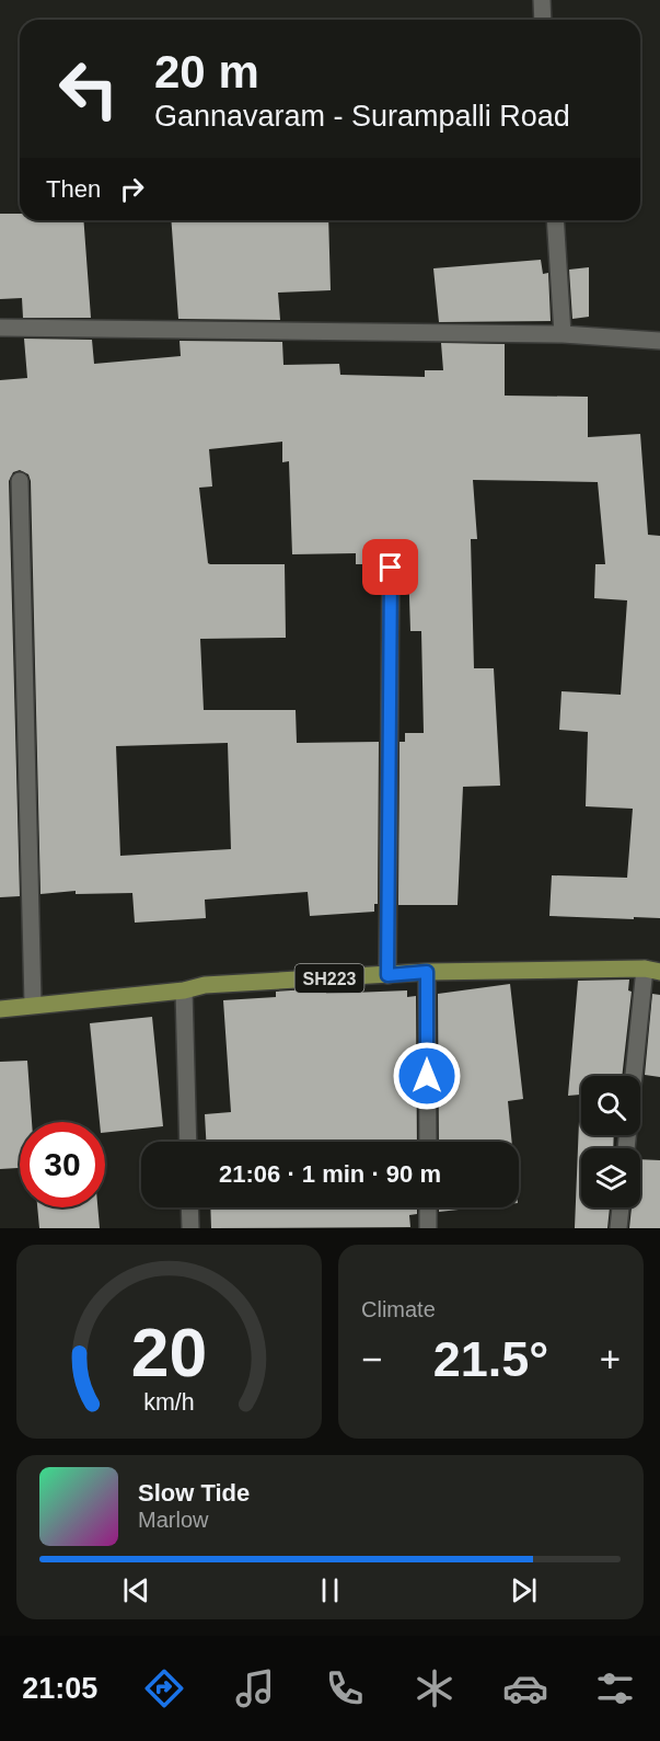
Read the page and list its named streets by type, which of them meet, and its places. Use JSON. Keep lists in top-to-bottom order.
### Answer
{
  "streets": {
    "main road": ["SH223"]
  },
  "page": {
    "turn": ["20 m", "Gannavaram - Surampalli Road"],
    "then": "Then",
    "limit": "30",
    "trip": "21:06 · 1 min · 90 m",
    "tile": "Climate",
    "heat": ["−", "21.5°", "+"],
    "song": ["Slow Tide", "Marlow"],
    "tabs": "21:05",
    "gauge": ["20", "km/h"]
  }
}
